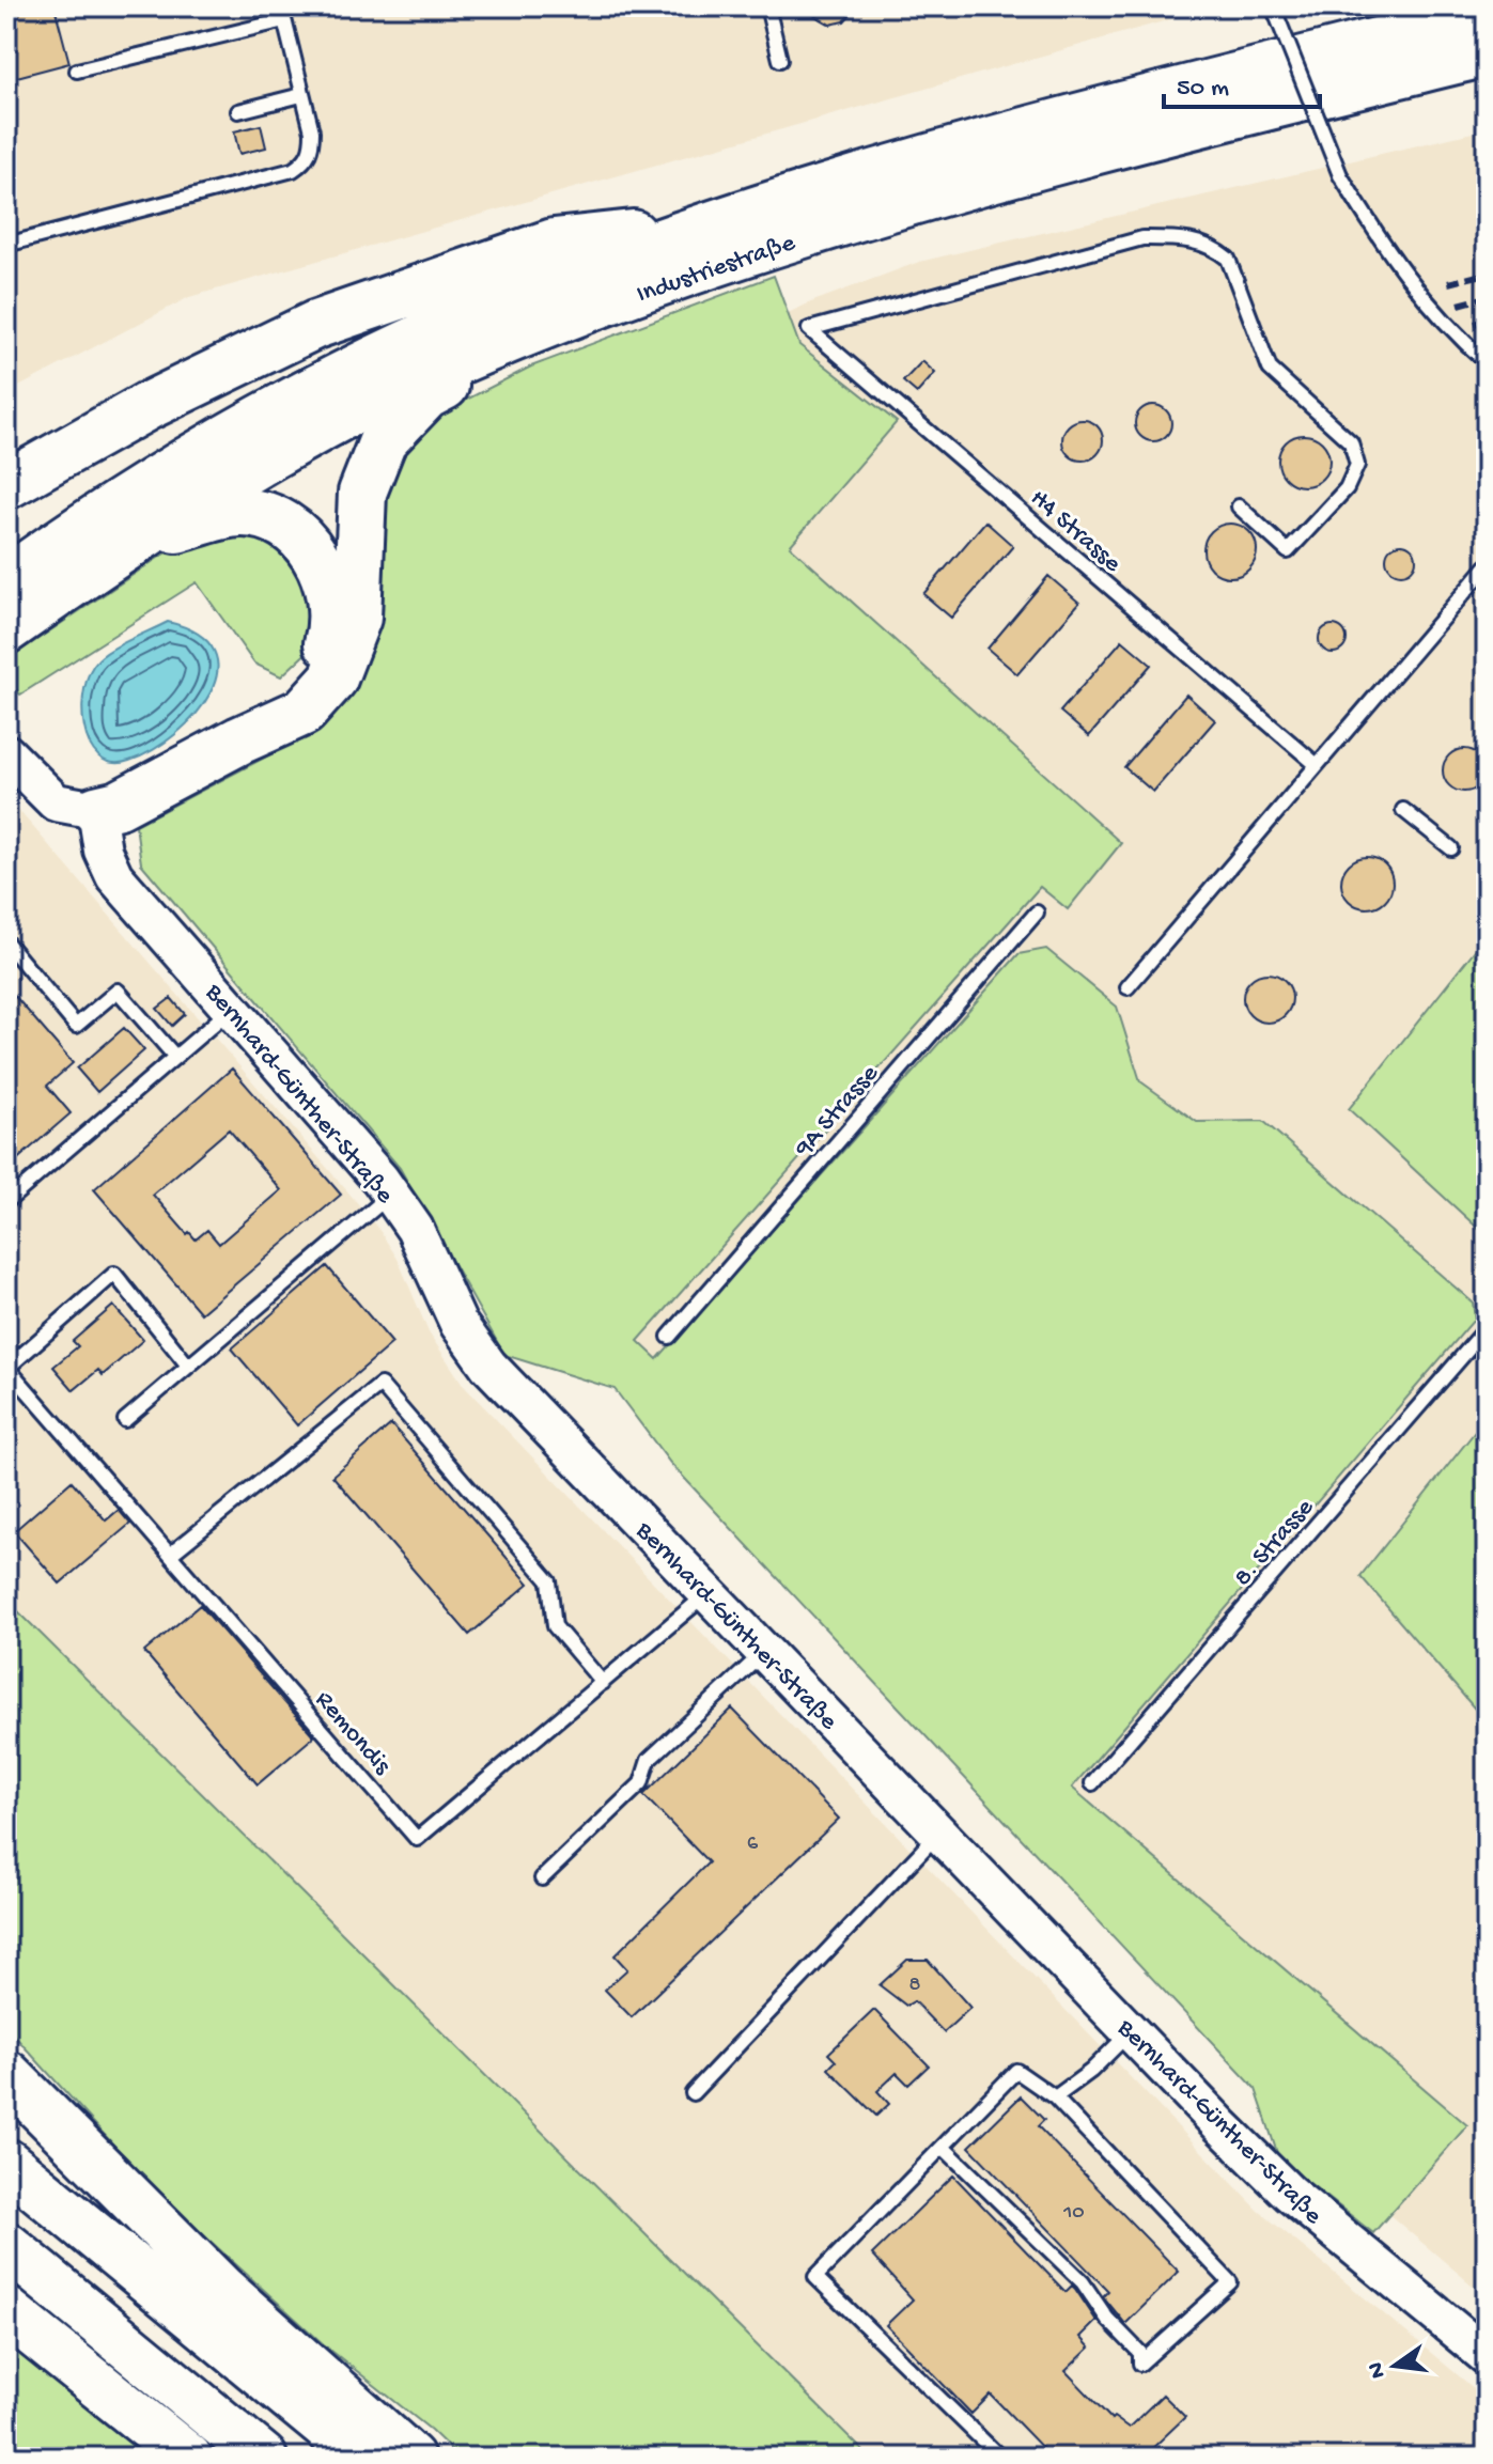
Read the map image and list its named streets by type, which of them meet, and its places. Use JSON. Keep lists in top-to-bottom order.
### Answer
{
  "streets": {
    "highway": ["Industriestraße"],
    "street": ["Bernhard-Günther-Straße"],
    "lane": [
      "H4 Strasse",
      "9A Strasse",
      "8. Strasse",
      "Remondis"
    ]
  },
  "crossings": [
    ["Bernhard-Günther-Straße", "Remondis"]
  ],
  "house_numbers": ["6", "8", "10"],
  "scale_bar": "50 m",
  "north": "left"
}
